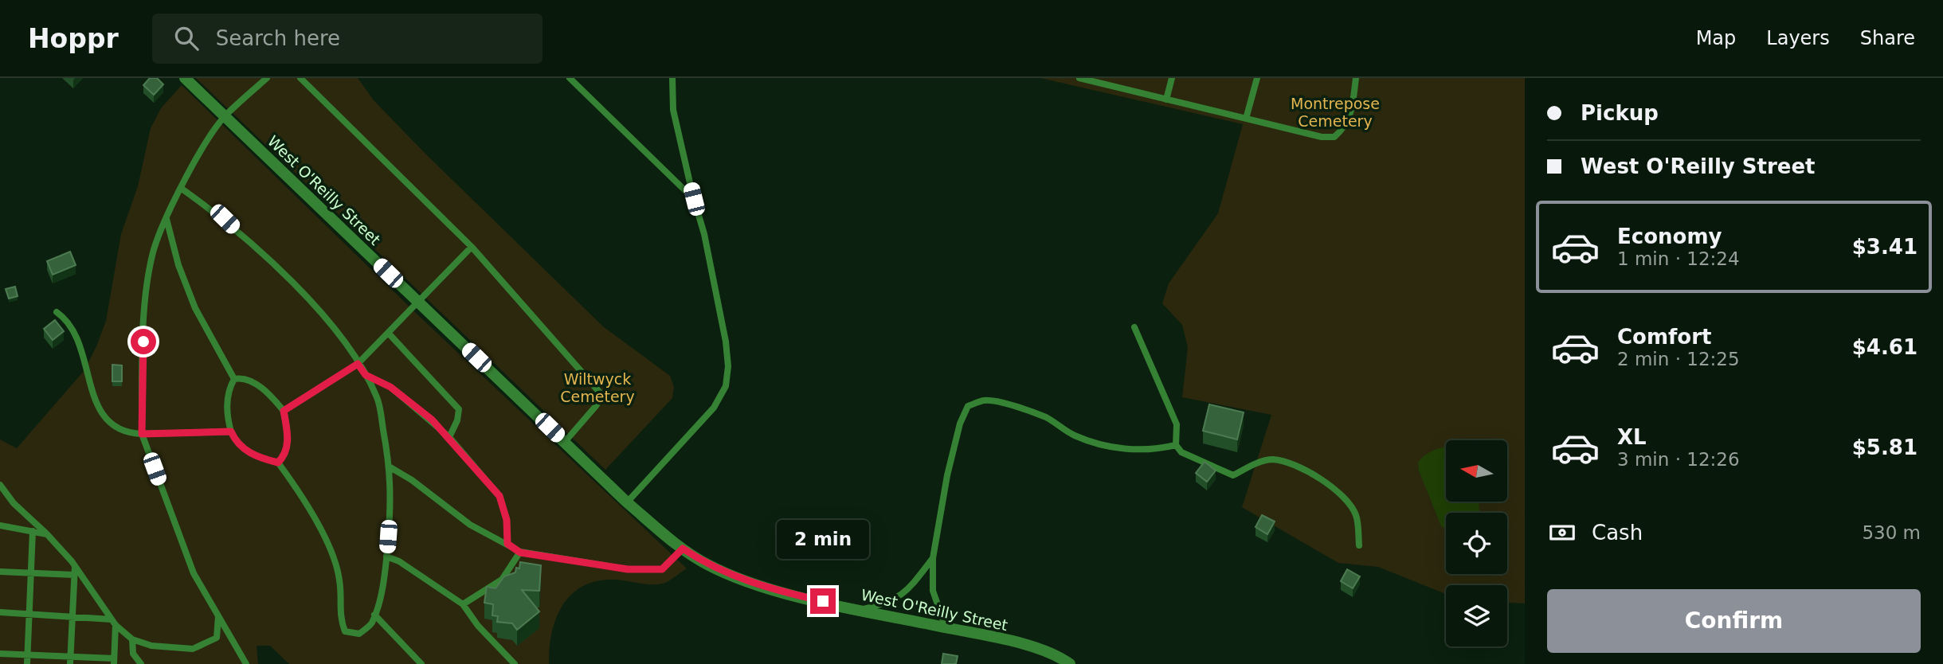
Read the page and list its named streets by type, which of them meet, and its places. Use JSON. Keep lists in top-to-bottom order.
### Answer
{
  "streets": {
    "street": ["West O'Reilly Street"]
  },
  "parks": ["Montrepose Cemetery", "Wiltwyck Cemetery"],
  "north": "left",
  "page": {
    "header": "Hoppr",
    "search": "Search here",
    "nav": ["Map", "Layers", "Share"],
    "banner": ["Pickup", "West O'Reilly Street"],
    "list": [
      {
        "name": "Economy",
        "note": "1 min · 12:24",
        "value": "$3.41"
      },
      {
        "name": "Comfort",
        "note": "2 min · 12:25",
        "value": "$4.61"
      },
      {
        "name": "XL",
        "note": "3 min · 12:26",
        "value": "$5.81"
      }
    ],
    "pay": ["Cash", "530 m"],
    "bubble": "2 min",
    "buttons": "Confirm"
  }
}
